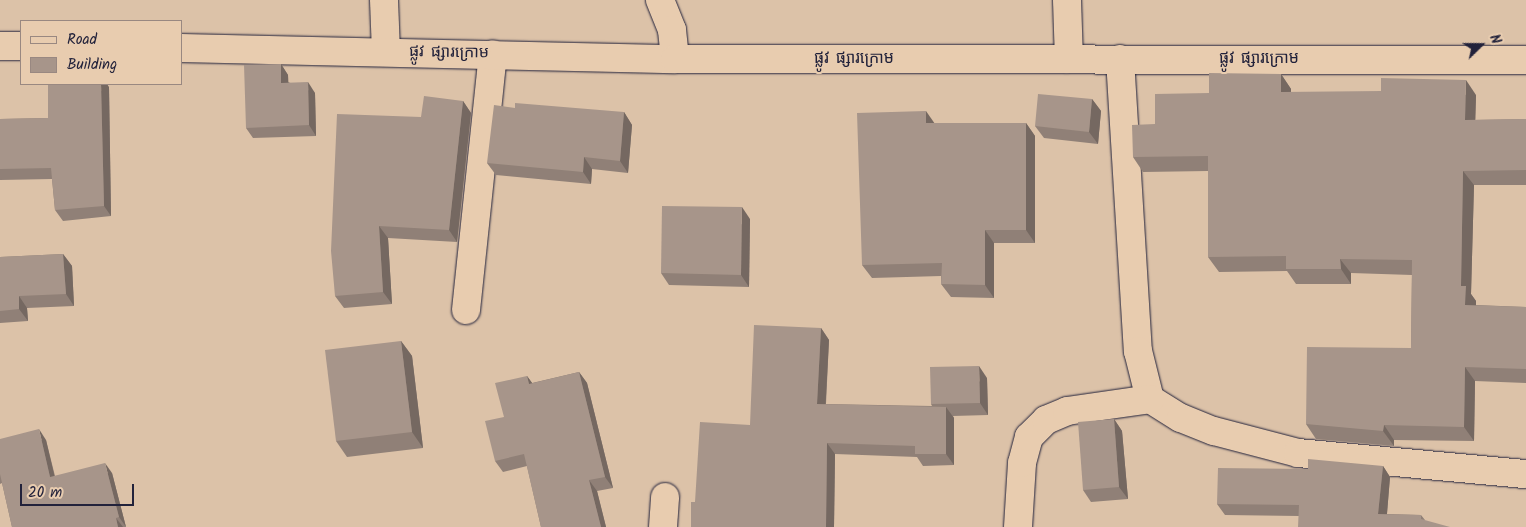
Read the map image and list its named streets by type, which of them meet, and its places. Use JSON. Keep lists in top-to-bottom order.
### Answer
{
  "streets": {
    "main road": ["ផ្លូវ ផ្សារក្រោម"]
  },
  "legend": ["Road", "Building"],
  "scale_bar": "20 m",
  "north": "right"
}
